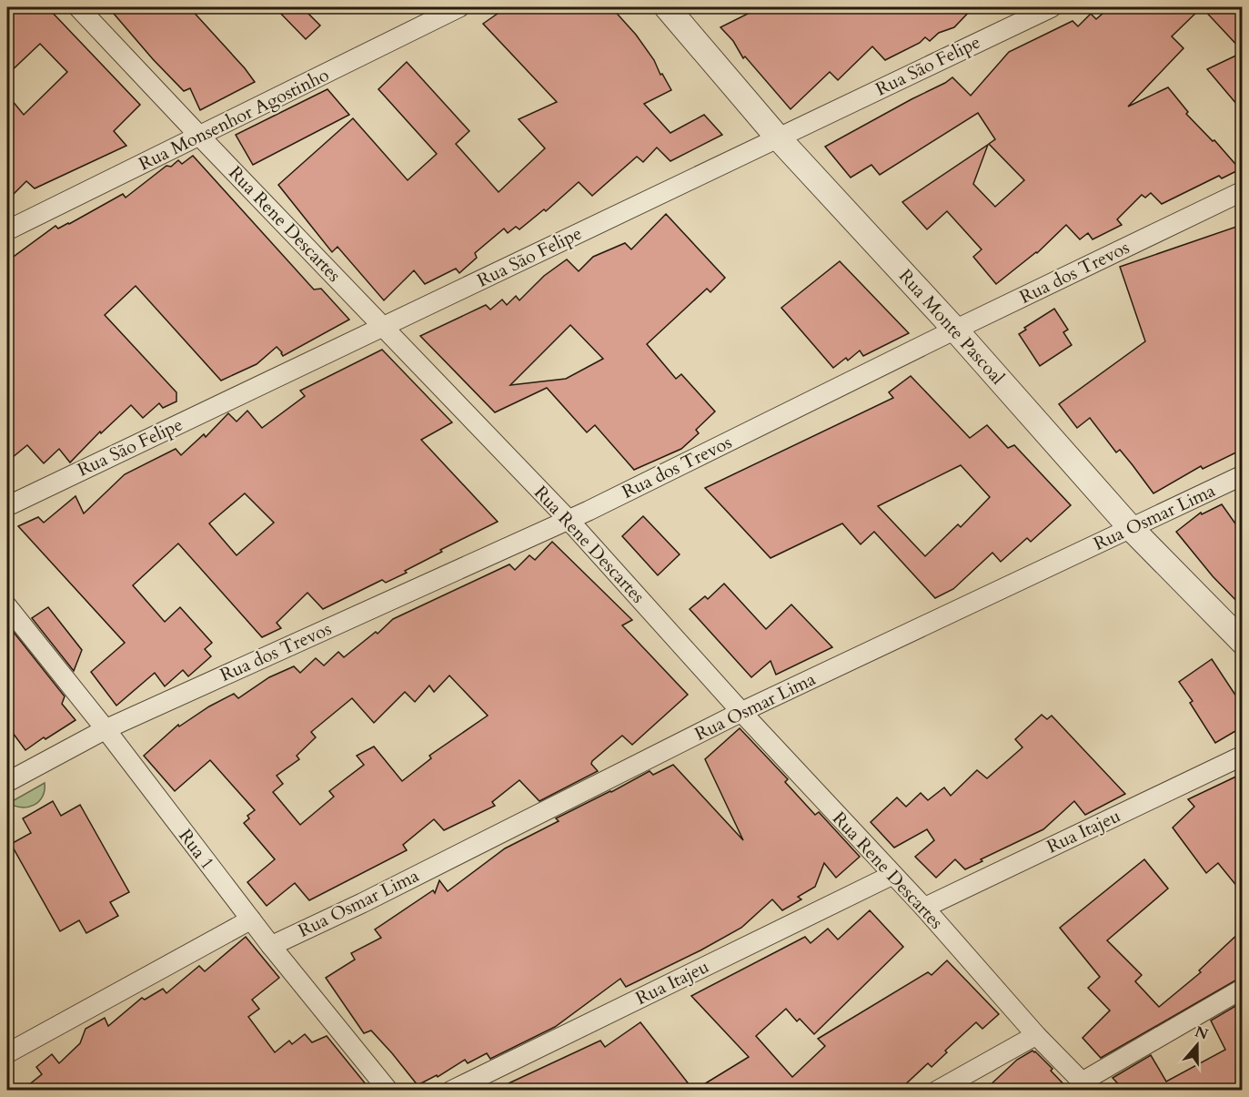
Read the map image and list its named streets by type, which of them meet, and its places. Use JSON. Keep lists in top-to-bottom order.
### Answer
{
  "streets": {
    "street": [
      "Rua São Felipe",
      "Rua Monsenhor Agostinho",
      "Rua Rene Descartes",
      "Rua dos Trevos",
      "Rua Monte Pascoal",
      "Rua Osmar Lima",
      "Rua Itajeu",
      "Rua 1"
    ]
  },
  "crossings": [
    ["Rua São Felipe", "Rua Rene Descartes"],
    ["Rua São Felipe", "Rua Monte Pascoal"],
    ["Rua Monsenhor Agostinho", "Rua Rene Descartes"],
    ["Rua Rene Descartes", "Rua dos Trevos"],
    ["Rua Rene Descartes", "Rua Osmar Lima"],
    ["Rua Rene Descartes", "Rua Itajeu"],
    ["Rua dos Trevos", "Rua Monte Pascoal"],
    ["Rua dos Trevos", "Rua 1"],
    ["Rua Monte Pascoal", "Rua Osmar Lima"],
    ["Rua Osmar Lima", "Rua 1"]
  ],
  "north": "top"
}
